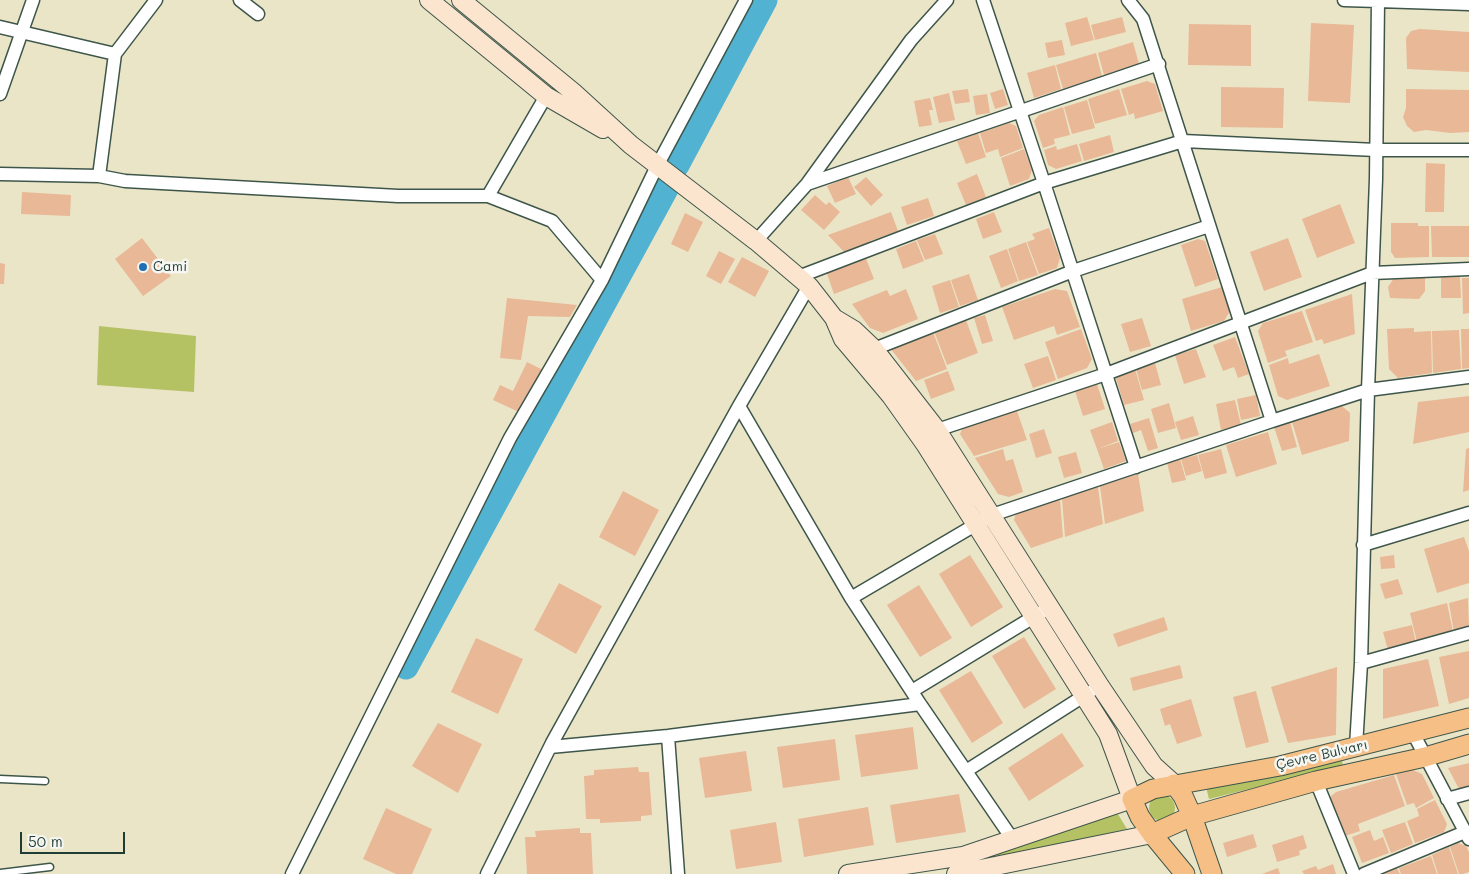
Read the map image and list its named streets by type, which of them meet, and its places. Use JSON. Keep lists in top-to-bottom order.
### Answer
{
  "streets": {
    "main road": ["Çevre Bulvarı"]
  },
  "places": ["Cami"],
  "scale_bar": "50 m"
}
